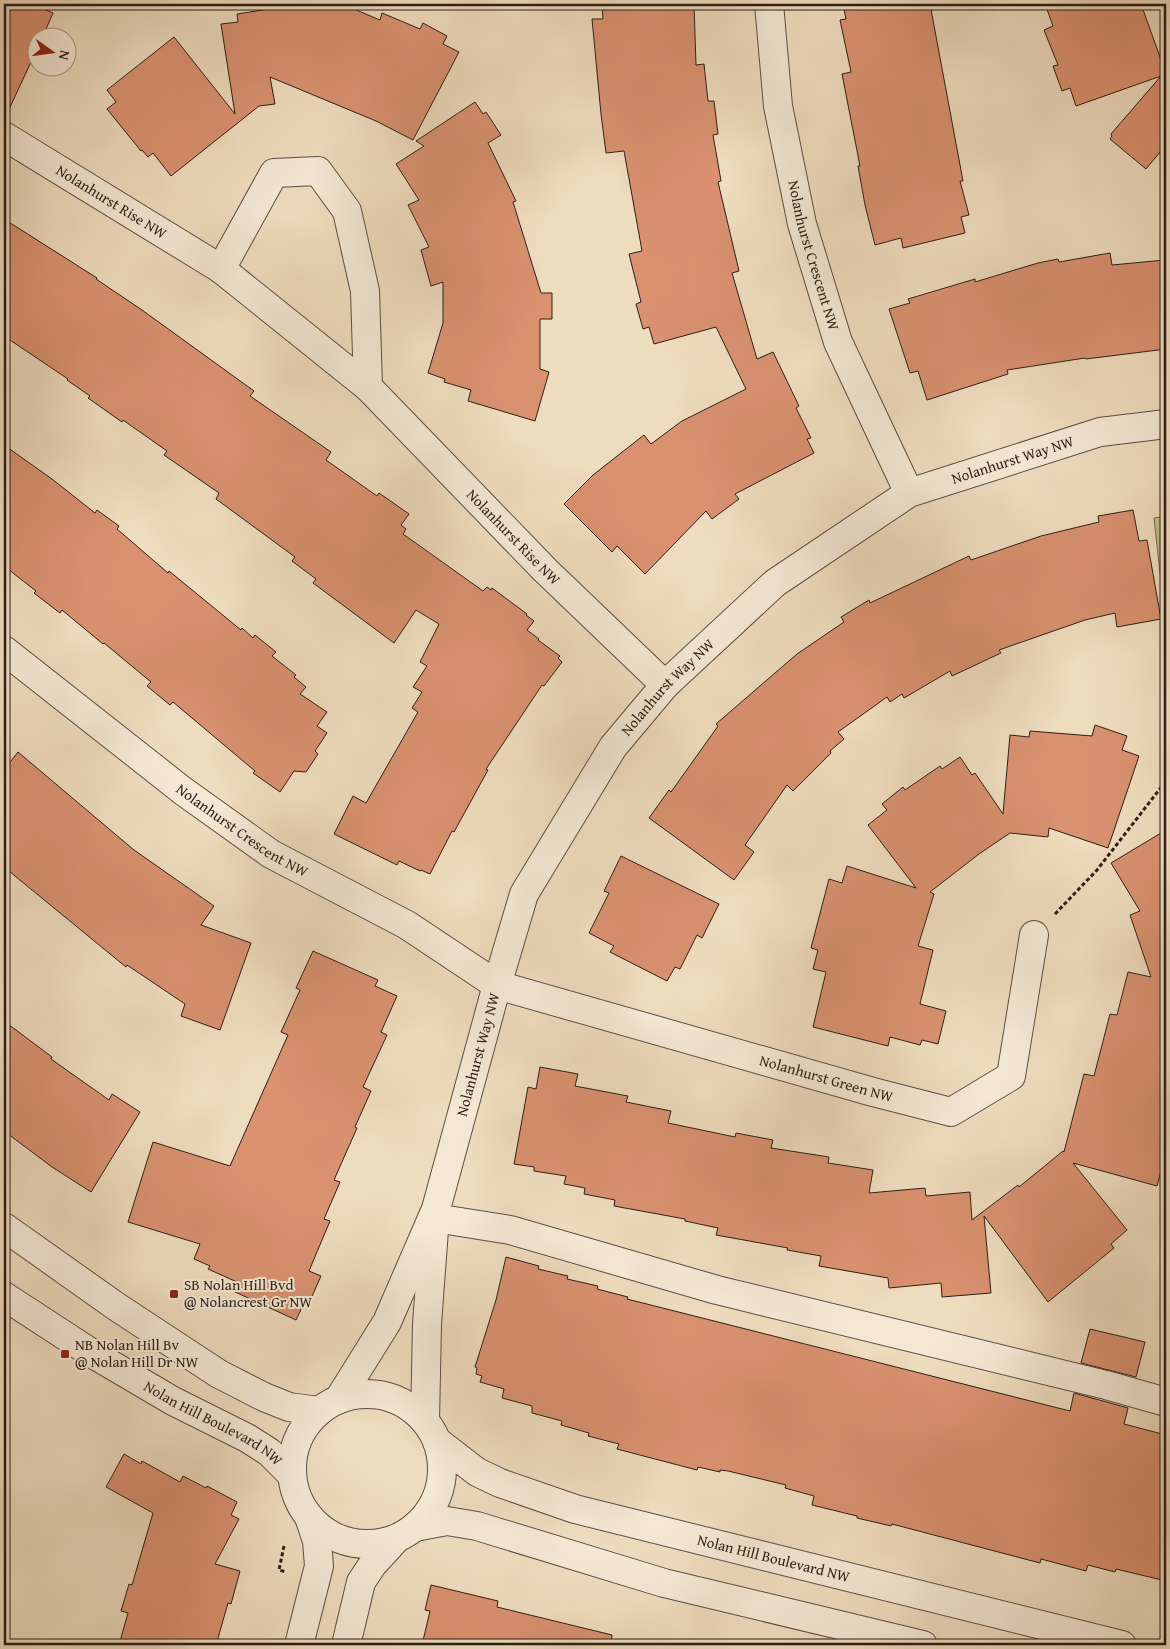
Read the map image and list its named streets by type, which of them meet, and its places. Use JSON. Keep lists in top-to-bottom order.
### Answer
{
  "streets": {
    "street": [
      "Nolanhurst Rise NW",
      "Nolanhurst Crescent NW",
      "Nolanhurst Way NW",
      "Nolanhurst Green NW",
      "Nolan Hill Boulevard NW"
    ]
  },
  "crossings": [
    ["Nolanhurst Rise NW", "Nolanhurst Way NW"],
    ["Nolanhurst Crescent NW", "Nolanhurst Way NW"],
    ["Nolanhurst Crescent NW", "Nolanhurst Green NW"],
    ["Nolanhurst Way NW", "Nolanhurst Green NW"],
    ["Nolanhurst Way NW", "Nolan Hill Boulevard NW"]
  ],
  "places": {
    "transit": ["SB Nolan Hill Bvd @ Nolancrest Gr NW", "NB Nolan Hill Bv @ Nolan Hill Dr NW"]
  },
  "north": "right"
}
